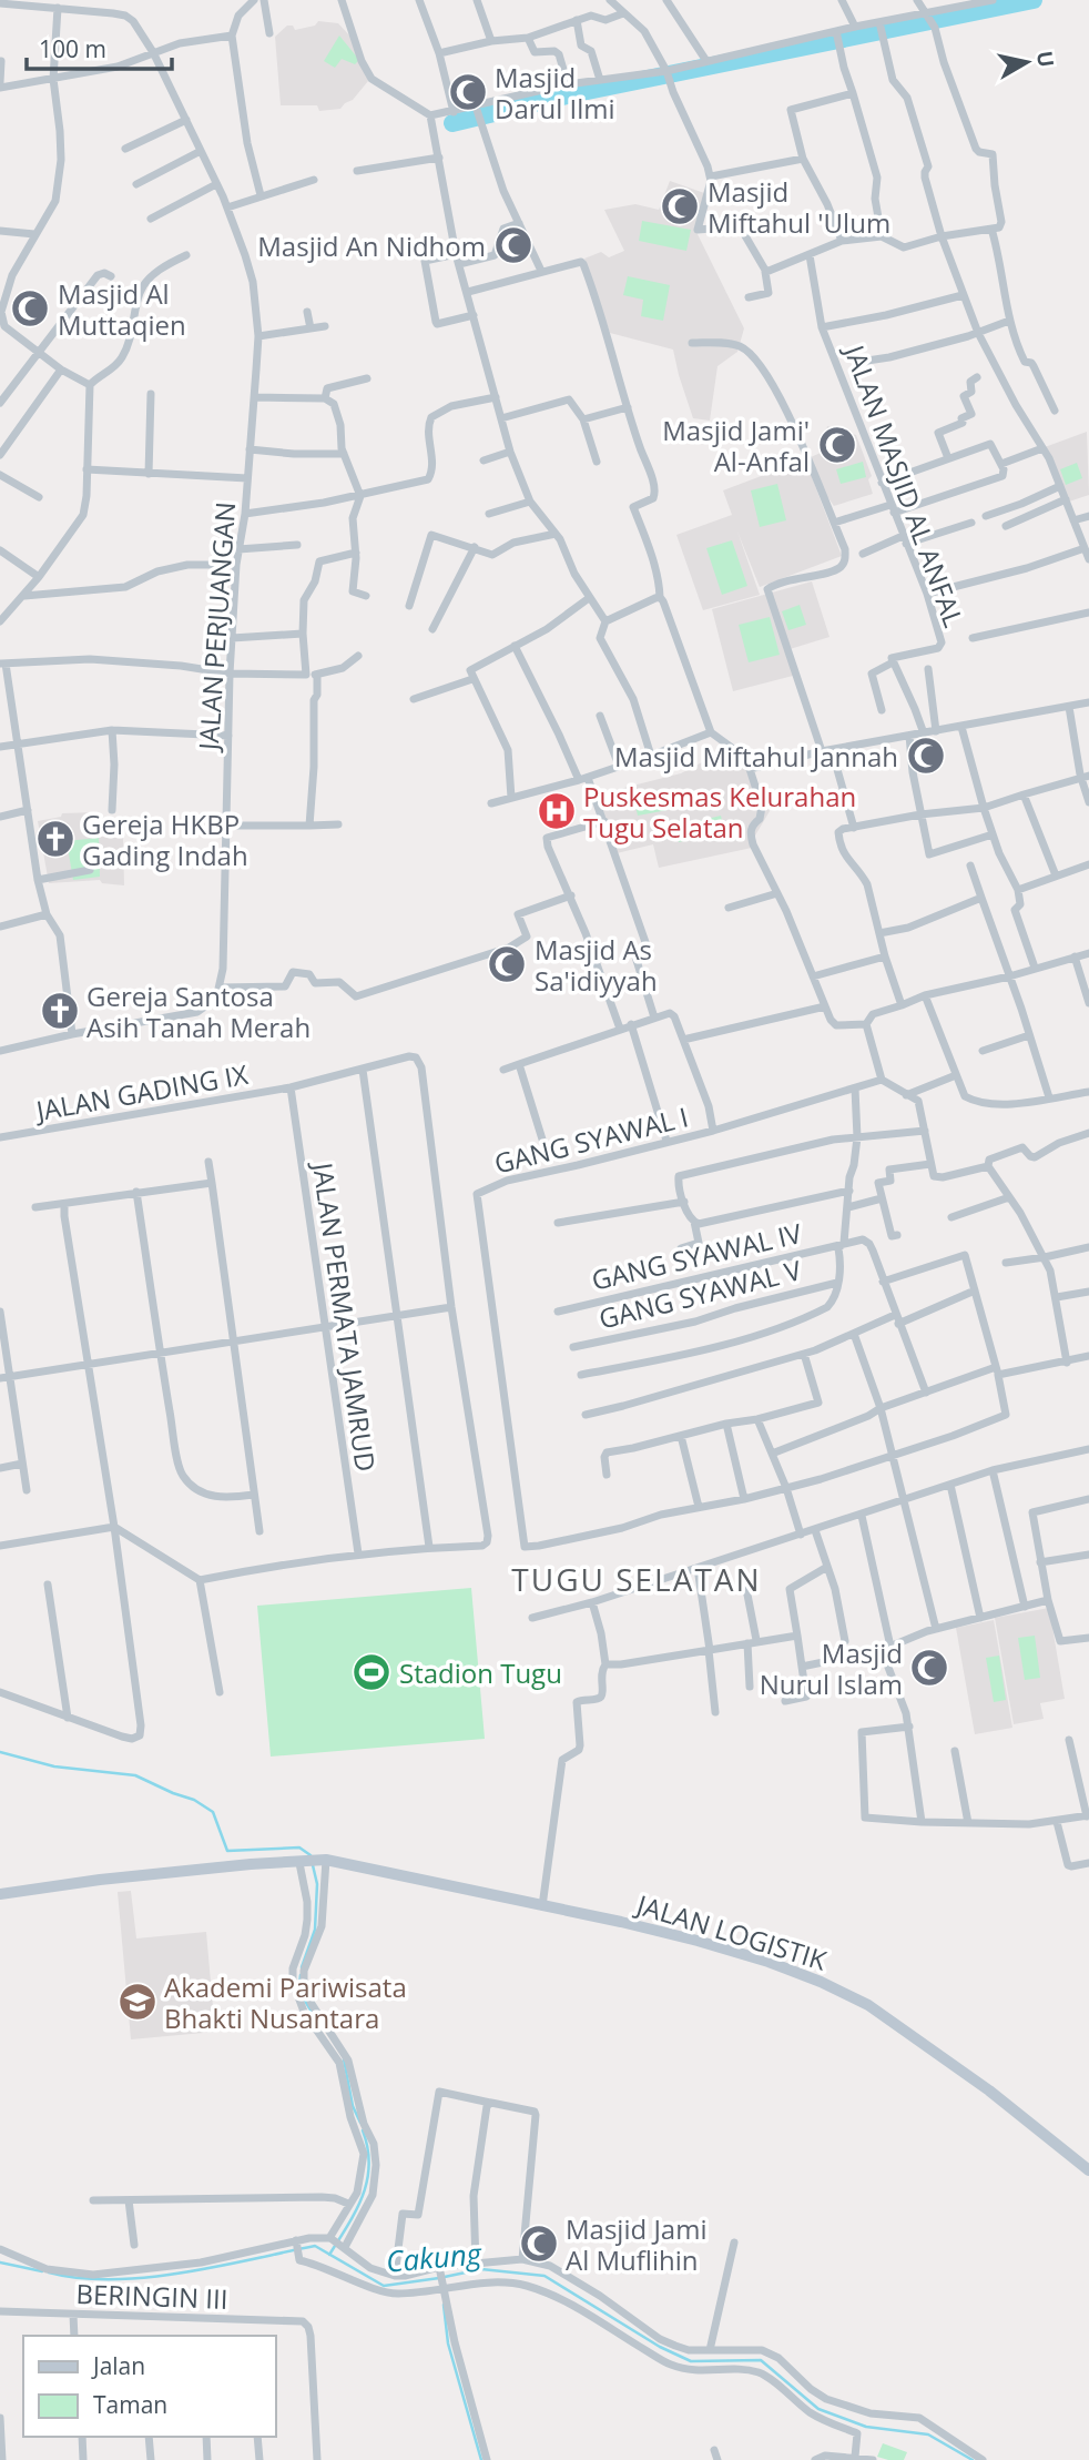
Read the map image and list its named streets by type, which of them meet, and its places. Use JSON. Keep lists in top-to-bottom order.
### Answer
{
  "streets": {
    "main road": ["JALAN LOGISTIK"],
    "street": [
      "JALAN MASJID AL ANFAL",
      "JALAN PERJUANGAN",
      "JALAN GADING IX",
      "GANG SYAWAL I",
      "GANG SYAWAL IV",
      "GANG SYAWAL V",
      "JALAN PERMATA JAMRUD",
      "BERINGIN III"
    ]
  },
  "crossings": [
    ["JALAN GADING IX", "JALAN PERMATA JAMRUD"]
  ],
  "districts": ["TUGU SELATAN"],
  "water": ["Cakung"],
  "places": {
    "mosque": [
      "Masjid Darul Ilmi",
      "Masjid Miftahul 'Ulum",
      "Masjid An Nidhom",
      "Masjid Al Muttaqien",
      "Masjid Jami' Al-Anfal",
      "Masjid Miftahul Jannah",
      "Masjid As Sa'idiyyah",
      "Masjid Nurul Islam",
      "Masjid Jami Al Muflihin"
    ],
    "hospital": ["Puskesmas Kelurahan Tugu Selatan"],
    "church": ["Gereja HKBP Gading Indah", "Gereja Santosa Asih Tanah Merah"],
    "sports": ["Stadion Tugu"],
    "school or university": ["Akademi Pariwisata Bhakti Nusantara"]
  },
  "legend": ["Jalan", "Taman"],
  "scale_bar": "100 m",
  "north": "right"
}
